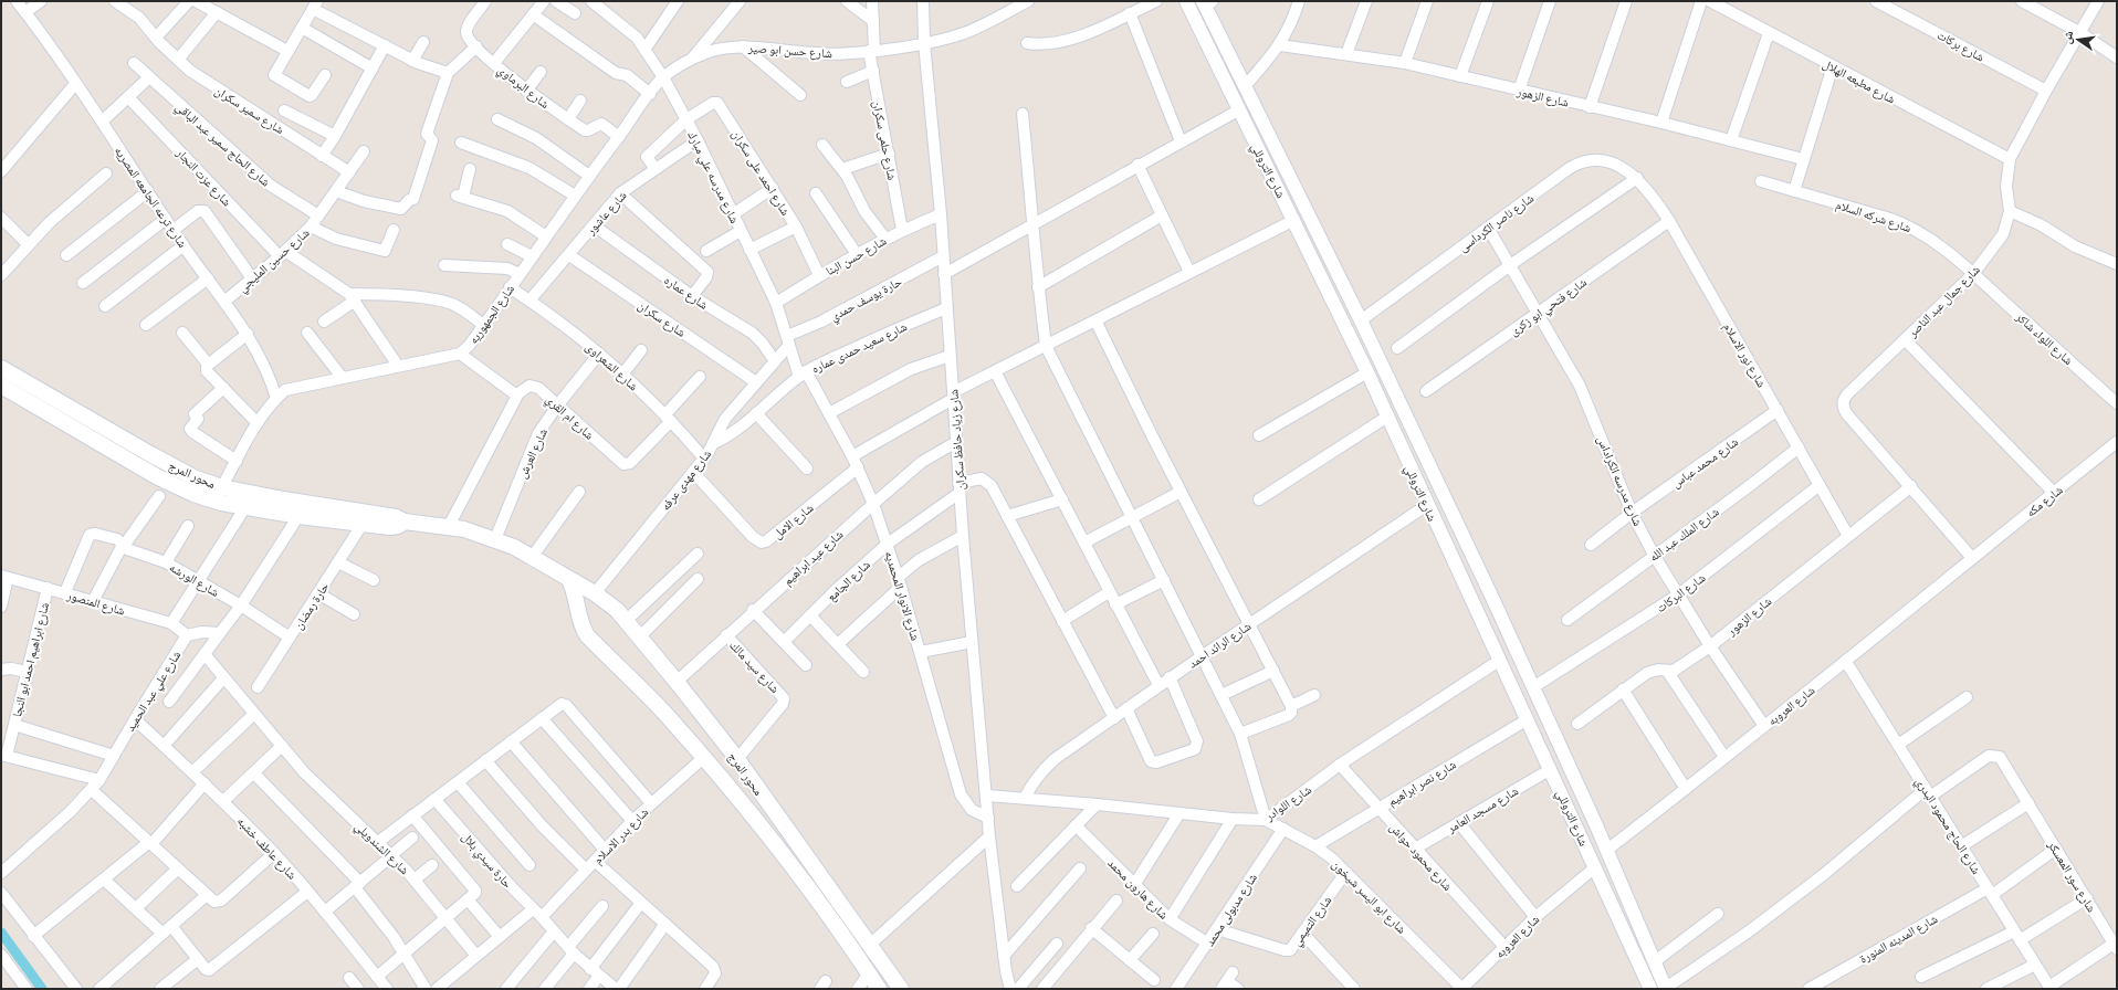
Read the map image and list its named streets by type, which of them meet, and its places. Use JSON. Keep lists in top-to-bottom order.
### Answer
{
  "streets": {
    "main road": ["محور المرج"],
    "street": [
      "شارع بركات",
      "شارع حسن ابو صير",
      "شارع مطبعه الهلال",
      "شارع البرماوي",
      "شارع الزهور",
      "شارع سمير سكران",
      "شارع حلمى سكران",
      "شارع الحاج سمير عبد الباقي",
      "شارع التروللي",
      "شارع احمد على سكران",
      "شارع عزت النجار",
      "شارع مدرسه علي مبارك",
      "شارع ترعه الجامعه المصريه",
      "شارع عاشور",
      "شارع شركه السلام",
      "شارع ناصر الكرداسى",
      "شارع حسن البنا",
      "شارع حسين المليجي",
      "شارع عماره",
      "حارة يوسف حمدي",
      "شارع جمال عبد الناصر",
      "شارع فتحي ابو زكرى",
      "شارع الجمهوريه",
      "شارع سكران",
      "شارع اللواء شاكر",
      "شارع سعيد حمدى عماره",
      "شارع نور الاسلام",
      "شارع الشعراوى",
      "شارع ام القري",
      "شارع زياد حافظ سكران",
      "شارع العرش",
      "شارع محمد عباس",
      "شارع مهدى عرفه",
      "شارع مدرسه الكراداس",
      "شارع مكه",
      "شارع الامل",
      "شارع الملك عبد الله",
      "شارع عيد ابراهيم",
      "شارع الورشه",
      "شارع الجامع",
      "شارع البركات",
      "شارع الانوار المحمديه",
      "شارع المنصور",
      "حارة رمضان",
      "شارع الرائد احمد",
      "شارع ابراهيم احمد ابو النجا",
      "شارع سيد مالك",
      "شارع علي عبد الحميد",
      "شارع العروبه",
      "شارع نصر ابراهيم",
      "شارع اللوادر",
      "شارع مسجد العامر",
      "شارع الحاج محمود البدري",
      "شارع بدر الاسلام",
      "شارع عاطف خشبه",
      "شارع الشندويلي",
      "شارع محمود حواش",
      "حارة سيدي بلال",
      "شارع سور المعسكر",
      "شارع هارون محمد",
      "شارع ابو اليسر شيخون",
      "شارع مدبولى محمد",
      "شارع التميمي",
      "شارع المدينه المنورة"
    ]
  },
  "crossings": [
    ["شارع بركات", "شارع جمال عبد الناصر"],
    ["شارع حسن ابو صير", "شارع حلمى سكران"],
    ["شارع حسن ابو صير", "شارع مدرسه علي مبارك"],
    ["شارع حسن ابو صير", "شارع الجمهوريه"],
    ["شارع حسن ابو صير", "شارع زياد حافظ سكران"],
    ["شارع مطبعه الهلال", "شارع جمال عبد الناصر"],
    ["شارع البرماوي", "شارع الجمهوريه"],
    ["شارع الزهور", "شارع جمال عبد الناصر"],
    ["شارع الزهور", "شارع نور الاسلام"],
    ["شارع الزهور", "شارع مدرسه الكراداس"],
    ["شارع سمير سكران", "شارع حسين المليجي"],
    ["شارع حلمى سكران", "شارع حسن البنا"],
    ["شارع الحاج سمير عبد الباقي", "شارع حسين المليجي"],
    ["شارع التروللي", "شارع ناصر الكرداسى"],
    ["شارع التروللي", "شارع البركات"],
    ["شارع التروللي", "شارع الرائد احمد"],
    ["شارع التروللي", "شارع العروبه"],
    ["شارع التروللي", "شارع نصر ابراهيم"],
    ["شارع التروللي", "شارع اللوادر"],
    ["شارع التروللي", "شارع مسجد العامر"],
    ["شارع احمد على سكران", "شارع مدرسه علي مبارك"],
    ["شارع احمد على سكران", "شارع حسن البنا"],
    ["شارع عزت النجار", "شارع حسين المليجي"],
    ["شارع مدرسه علي مبارك", "شارع عاشور"],
    ["شارع مدرسه علي مبارك", "شارع حسن البنا"],
    ["شارع مدرسه علي مبارك", "حارة يوسف حمدي"],
    ["شارع مدرسه علي مبارك", "شارع الجمهوريه"],
    ["شارع مدرسه علي مبارك", "شارع سعيد حمدى عماره"],
    ["شارع مدرسه علي مبارك", "شارع مهدى عرفه"],
    ["شارع مدرسه علي مبارك", "شارع الانوار المحمديه"],
    ["شارع ترعه الجامعه المصريه", "شارع حسين المليجي"],
    ["شارع ترعه الجامعه المصريه", "شارع الجمهوريه"],
    ["شارع عاشور", "شارع عماره"],
    ["شارع عاشور", "شارع سكران"],
    ["شارع عاشور", "شارع الشعراوى"],
    ["شارع شركه السلام", "شارع جمال عبد الناصر"],
    ["شارع شركه السلام", "شارع اللواء شاكر"],
    ["شارع ناصر الكرداسى", "شارع نور الاسلام"],
    ["شارع ناصر الكرداسى", "شارع مدرسه الكراداس"],
    ["شارع حسن البنا", "شارع زياد حافظ سكران"],
    ["شارع عماره", "شارع مهدى عرفه"],
    ["حارة يوسف حمدي", "شارع زياد حافظ سكران"],
    ["حارة يوسف حمدي", "شارع مهدى عرفه"],
    ["شارع جمال عبد الناصر", "شارع اللواء شاكر"],
    ["شارع جمال عبد الناصر", "شارع مكه"],
    ["شارع جمال عبد الناصر", "شارع العروبه"],
    ["شارع فتحي ابو زكرى", "شارع نور الاسلام"],
    ["شارع فتحي ابو زكرى", "شارع مدرسه الكراداس"],
    ["شارع الجمهوريه", "شارع الشعراوى"],
    ["شارع الجمهوريه", "محور المرج"],
    ["شارع سكران", "شارع مهدى عرفه"],
    ["شارع سعيد حمدى عماره", "شارع زياد حافظ سكران"],
    ["شارع سعيد حمدى عماره", "شارع مهدى عرفه"],
    ["شارع سعيد حمدى عماره", "شارع الانوار المحمديه"],
    ["شارع نور الاسلام", "شارع محمد عباس"],
    ["شارع نور الاسلام", "شارع الملك عبد الله"],
    ["شارع نور الاسلام", "شارع البركات"],
    ["شارع الشعراوى", "شارع ام القري"],
    ["شارع الشعراوى", "شارع العرش"],
    ["شارع الشعراوى", "شارع مهدى عرفه"],
    ["شارع ام القري", "شارع العرش"],
    ["شارع زياد حافظ سكران", "شارع عيد ابراهيم"],
    ["شارع زياد حافظ سكران", "شارع الجامع"],
    ["شارع زياد حافظ سكران", "شارع الانوار المحمديه"],
    ["شارع زياد حافظ سكران", "شارع اللوادر"],
    ["شارع العرش", "محور المرج"],
    ["شارع محمد عباس", "شارع مدرسه الكراداس"],
    ["محور المرج", "شارع مهدى عرفه"],
    ["محور المرج", "شارع عيد ابراهيم"],
    ["محور المرج", "حارة رمضان"],
    ["محور المرج", "شارع سيد مالك"],
    ["محور المرج", "شارع بدر الاسلام"],
    ["شارع مهدى عرفه", "شارع الامل"],
    ["شارع مدرسه الكراداس", "شارع الملك عبد الله"],
    ["شارع مدرسه الكراداس", "شارع البركات"],
    ["شارع مدرسه الكراداس", "شارع العروبه"],
    ["شارع مكه", "شارع العروبه"],
    ["شارع الامل", "شارع الانوار المحمديه"],
    ["شارع عيد ابراهيم", "شارع الانوار المحمديه"],
    ["شارع عيد ابراهيم", "شارع سيد مالك"],
    ["شارع الورشه", "شارع المنصور"],
    ["شارع الورشه", "حارة رمضان"],
    ["شارع الجامع", "شارع الانوار المحمديه"],
    ["شارع المنصور", "شارع ابراهيم احمد ابو النجا"],
    ["شارع المنصور", "شارع علي عبد الحميد"],
    ["شارع الرائد احمد", "شارع اللوادر"],
    ["شارع علي عبد الحميد", "شارع عاطف خشبه"],
    ["شارع العروبه", "شارع الحاج محمود البدري"],
    ["شارع العروبه", "شارع محمود حواش"],
    ["شارع العروبه", "شارع ابو اليسر شيخون"],
    ["شارع نصر ابراهيم", "شارع محمود حواش"],
    ["شارع نصر ابراهيم", "شارع ابو اليسر شيخون"],
    ["شارع اللوادر", "شارع محمود حواش"],
    ["شارع اللوادر", "شارع ابو اليسر شيخون"],
    ["شارع مسجد العامر", "شارع محمود حواش"],
    ["شارع الحاج محمود البدري", "شارع سور المعسكر"],
    ["شارع الحاج محمود البدري", "شارع المدينه المنورة"],
    ["شارع بدر الاسلام", "حارة سيدي بلال"],
    ["شارع سور المعسكر", "شارع المدينه المنورة"],
    ["شارع هارون محمد", "شارع مدبولى محمد"],
    ["شارع ابو اليسر شيخون", "شارع مدبولى محمد"],
    ["شارع ابو اليسر شيخون", "شارع التميمي"],
    ["شارع مدبولى محمد", "شارع التميمي"]
  ],
  "north": "left"
}
